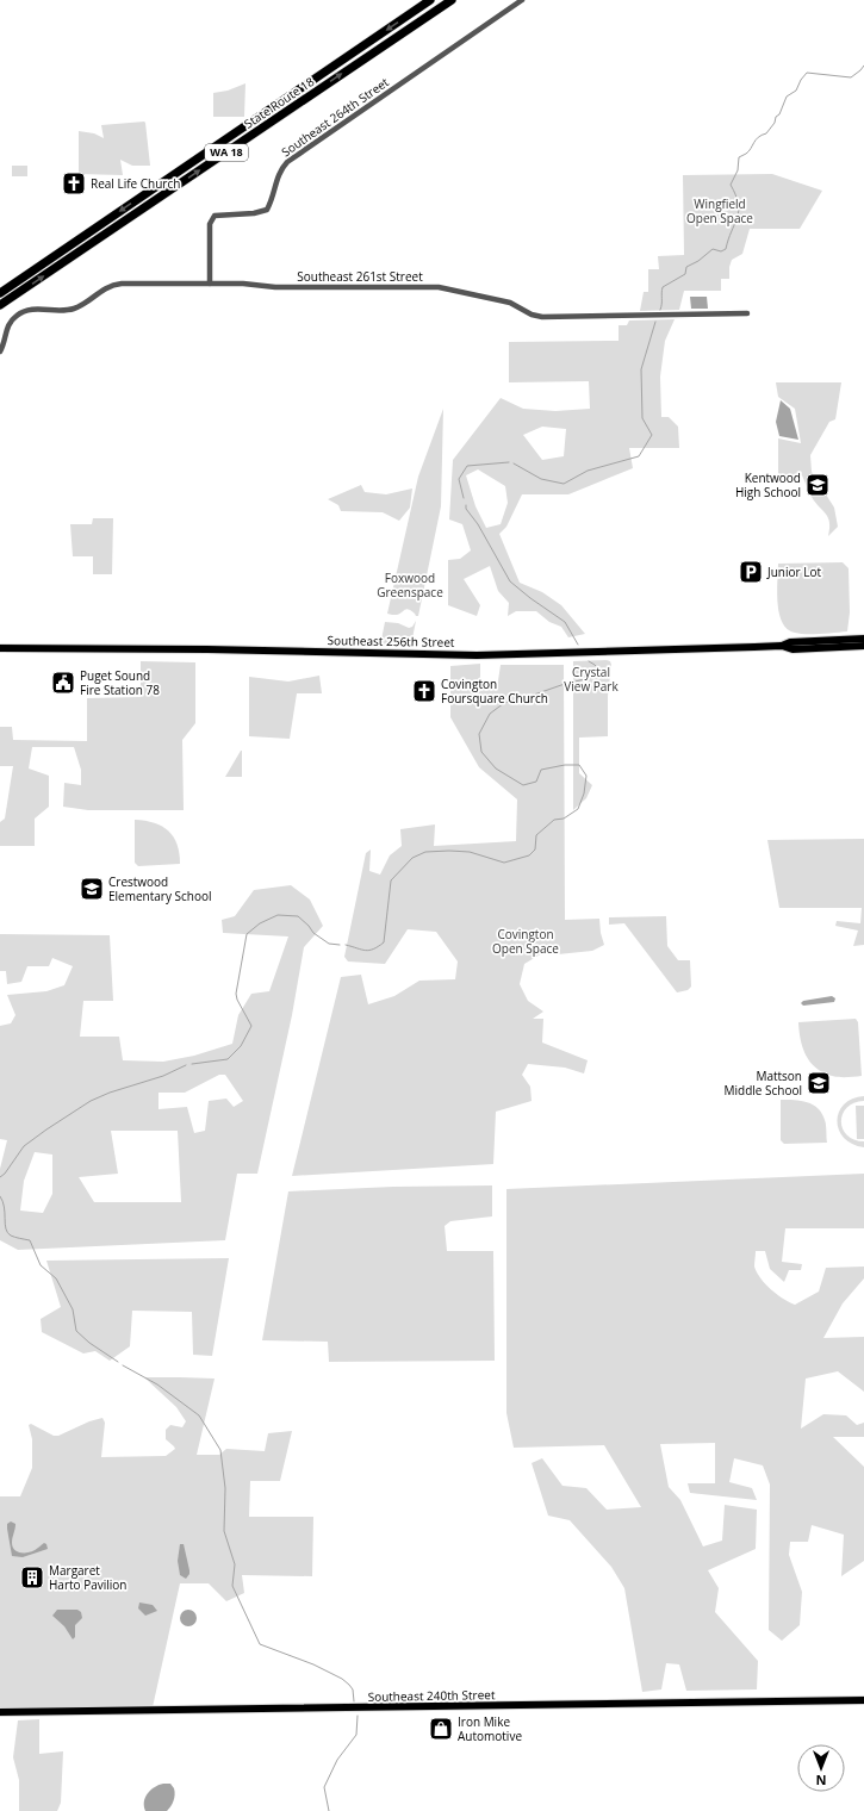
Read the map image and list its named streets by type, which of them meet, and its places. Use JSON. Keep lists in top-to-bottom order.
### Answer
{
  "streets": {
    "highway": ["State Route 18", "WA 18"],
    "main road": ["Southeast 256th Street", "Southeast 240th Street"],
    "street": ["Southeast 264th Street", "Southeast 261st Street"]
  },
  "crossings": [
    ["Southeast 264th Street", "Southeast 261st Street"]
  ],
  "parks": [
    "Wingfield Open Space",
    "Foxwood Greenspace",
    "Crystal View Park",
    "Covington Open Space"
  ],
  "places": {
    "church": ["Real Life Church", "Covington Foursquare Church"],
    "school or university": ["Kentwood High School", "Crestwood Elementary School", "Mattson Middle School"],
    "parking": ["Junior Lot"],
    "public building": ["Puget Sound Fire Station 78"],
    "building": ["Margaret Harto Pavilion"],
    "shop": ["Iron Mike Automotive"]
  },
  "north": "bottom"
}
